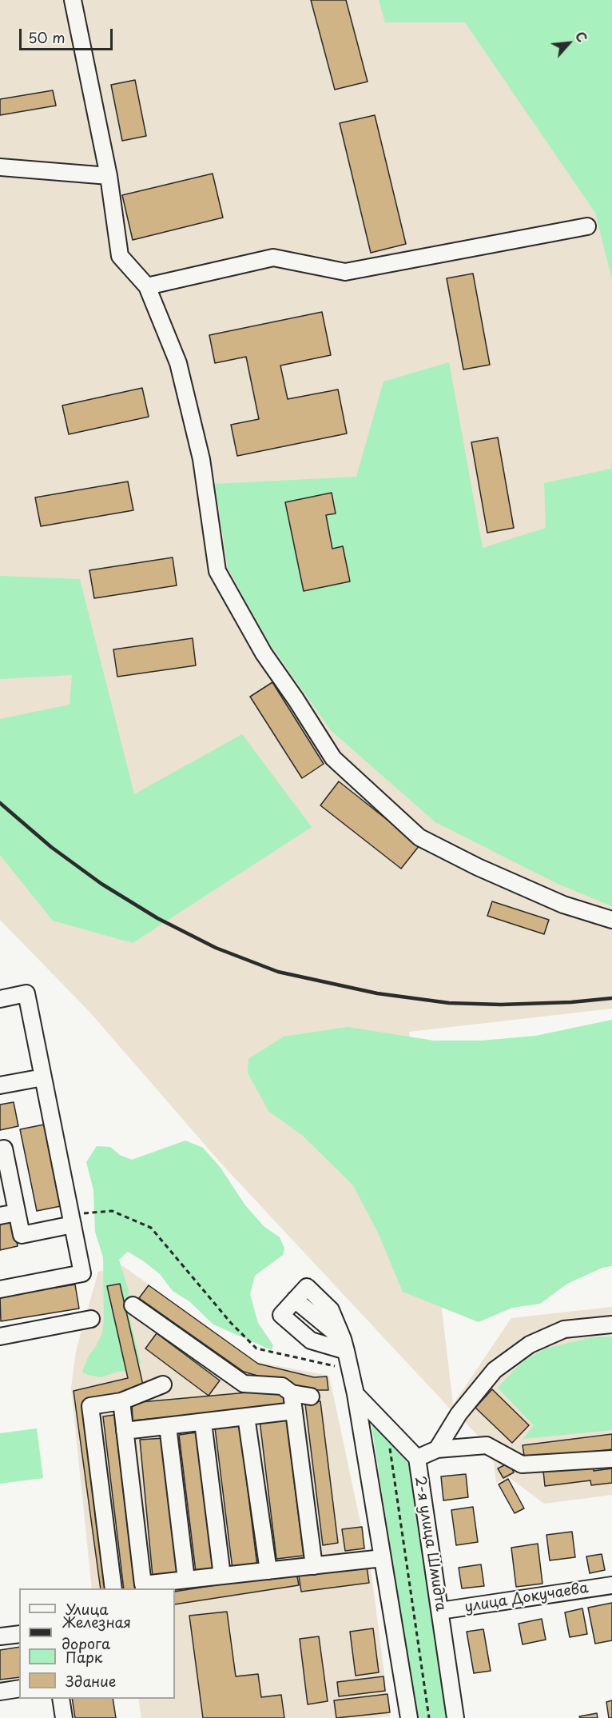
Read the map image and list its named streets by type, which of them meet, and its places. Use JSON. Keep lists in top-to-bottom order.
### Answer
{
  "streets": {
    "street": ["2-я улица Шмидта", "улица Докучаева"]
  },
  "crossings": [
    ["2-я улица Шмидта", "улица Докучаева"]
  ],
  "legend": [
    "Улица",
    "Железная дорога",
    "Парк",
    "Здание"
  ],
  "scale_bar": "50 m",
  "north": "top right"
}
